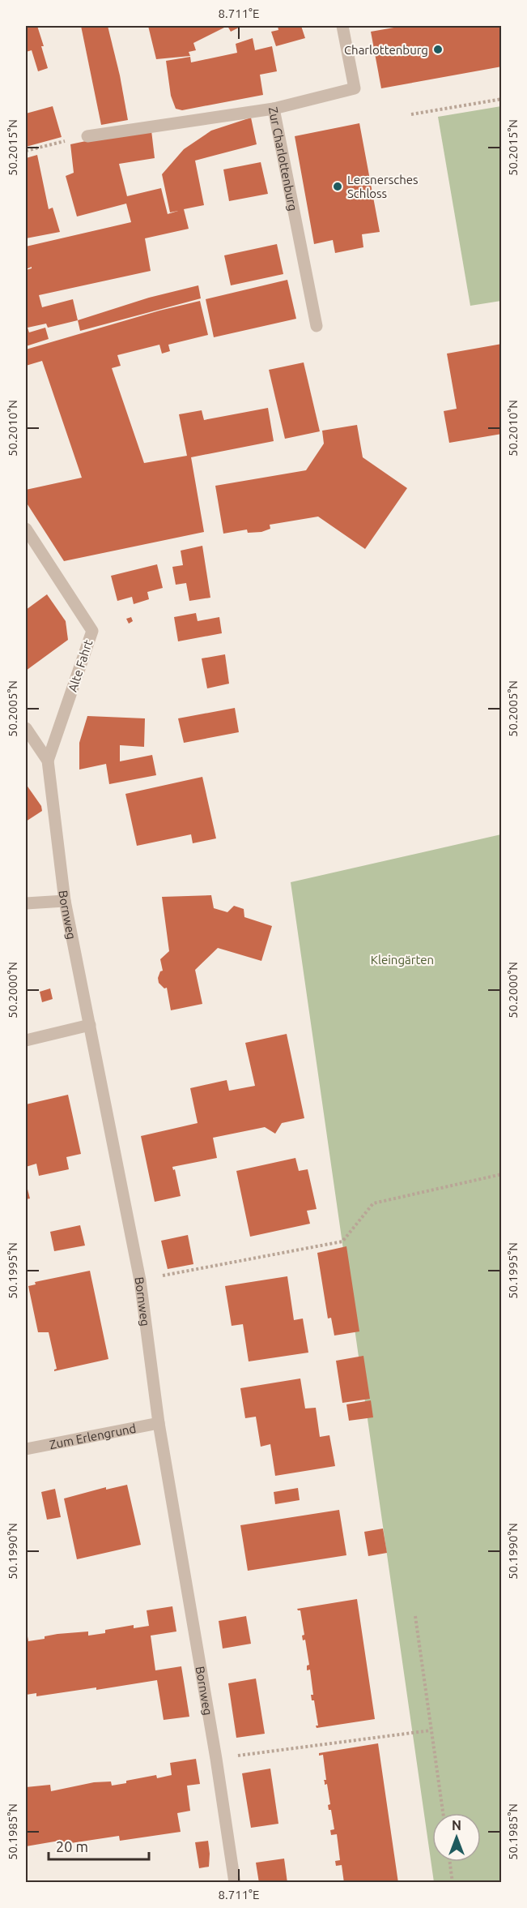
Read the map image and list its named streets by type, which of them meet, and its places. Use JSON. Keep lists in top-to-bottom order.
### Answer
{
  "streets": {
    "street": [
      "Zur Charlottenburg",
      "Alte Fahrt",
      "Bornweg",
      "Zum Erlengrund"
    ]
  },
  "crossings": [
    ["Alte Fahrt", "Bornweg"],
    ["Bornweg", "Zum Erlengrund"]
  ],
  "parks": ["Kleingärten"],
  "places": ["Charlottenburg", "Lersnersches Schloss"],
  "scale_bar": "20 m",
  "north": "top",
  "coordinates": [
    "8.711°E",
    "50.2015°N",
    "50.2010°N",
    "50.2005°N",
    "50.2000°N",
    "50.1995°N",
    "50.1990°N",
    "50.1985°N"
  ]
}
